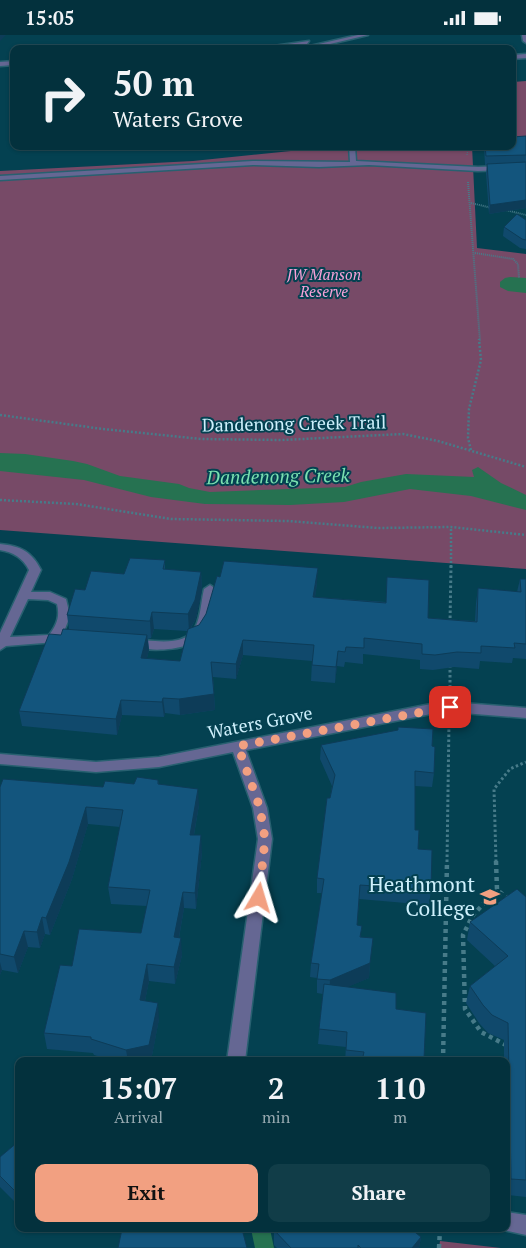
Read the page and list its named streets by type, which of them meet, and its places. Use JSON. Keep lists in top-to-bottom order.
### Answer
{
  "streets": {
    "street": ["Waters Grove"],
    "path": ["Dandenong Creek Trail"]
  },
  "water": ["Dandenong Creek"],
  "parks": ["JW Manson Reserve"],
  "places": {
    "school or university": ["Heathmont College"]
  },
  "page": {
    "status": "15:05",
    "turn": ["50 m", "Waters Grove"],
    "eta": [
      "15:07",
      "Arrival",
      "2",
      "min",
      "110",
      "m"
    ],
    "buttons": ["Exit", "Share"]
  }
}
